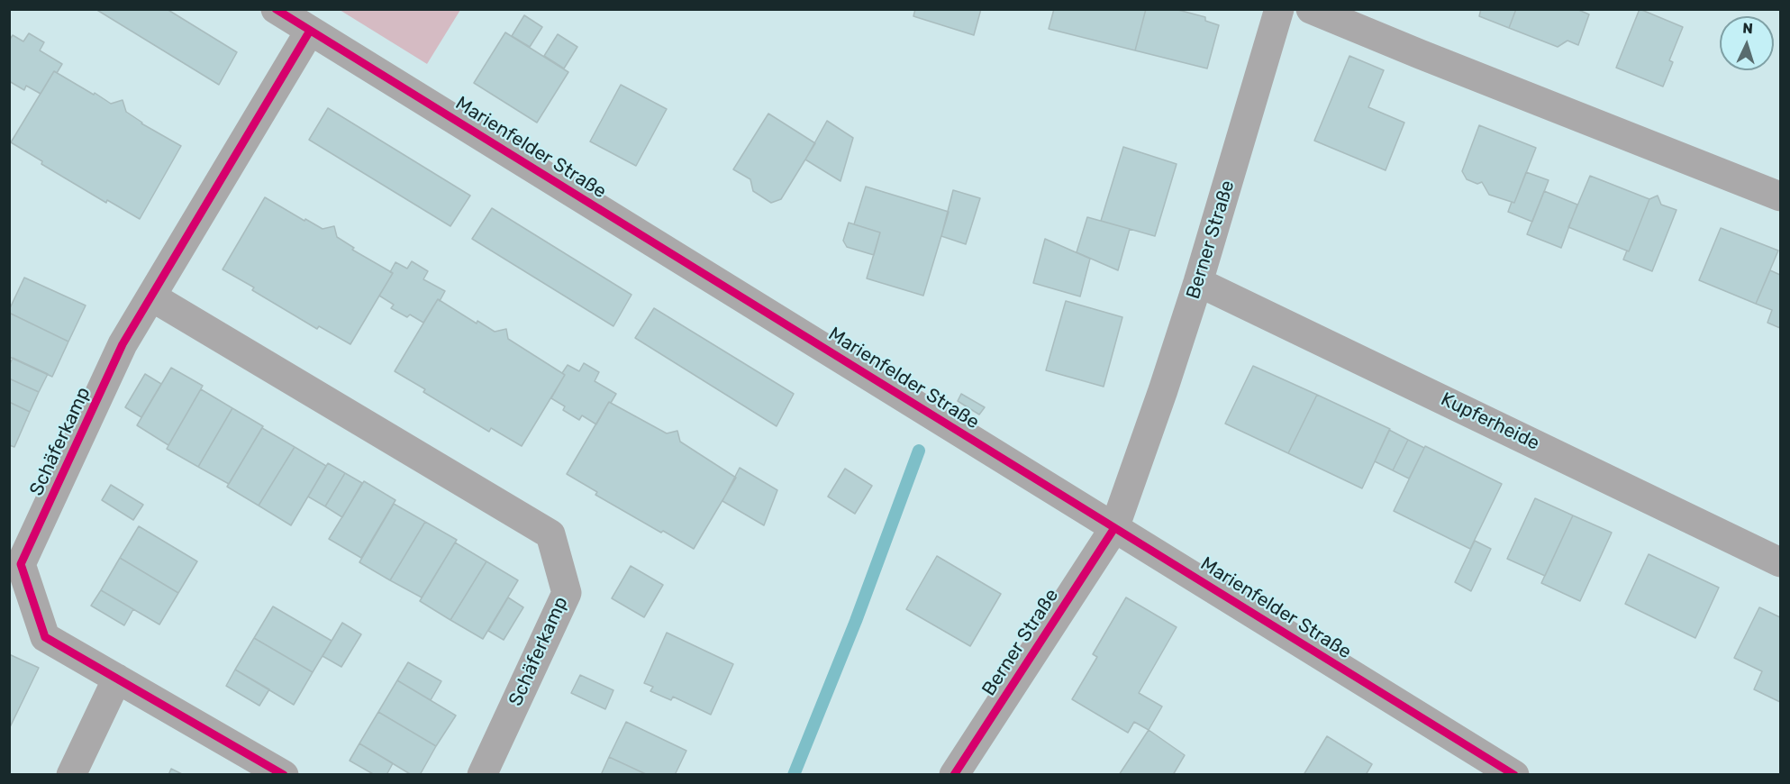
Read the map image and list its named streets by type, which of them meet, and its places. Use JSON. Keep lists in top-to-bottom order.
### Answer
{
  "streets": {
    "street": [
      "Marienfelder Straße",
      "Berner Straße",
      "Kupferheide",
      "Schäferkamp"
    ]
  },
  "crossings": [
    ["Marienfelder Straße", "Berner Straße"],
    ["Marienfelder Straße", "Schäferkamp"],
    ["Berner Straße", "Kupferheide"]
  ],
  "north": "top"
}
